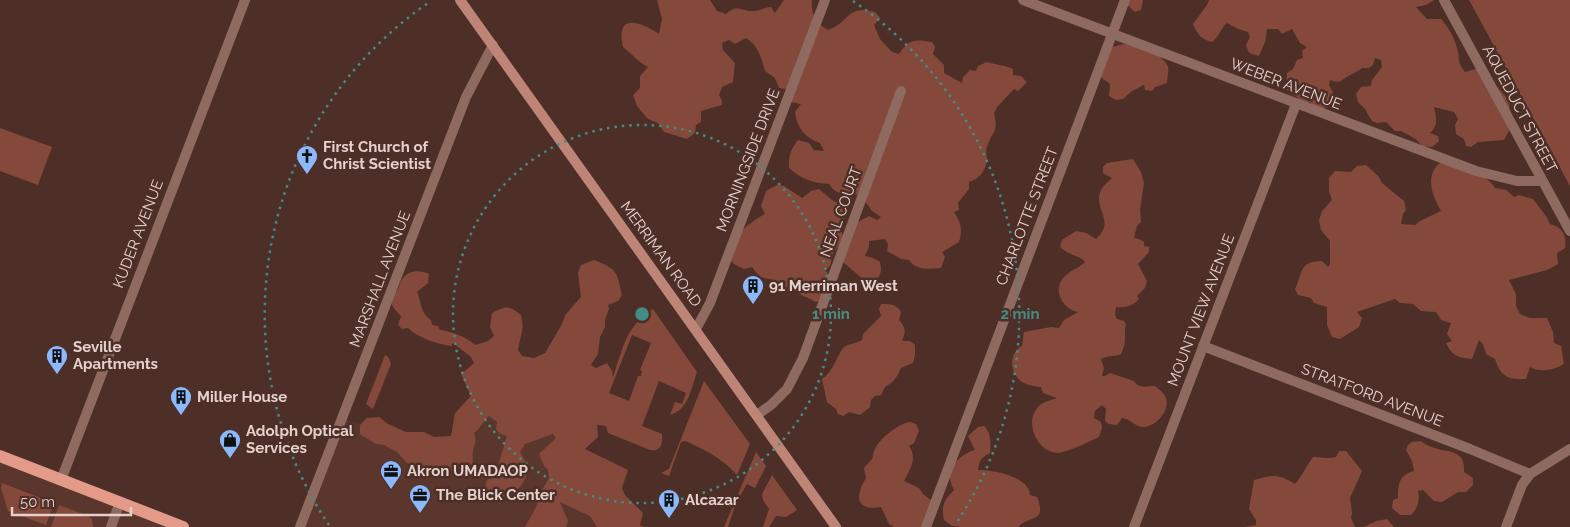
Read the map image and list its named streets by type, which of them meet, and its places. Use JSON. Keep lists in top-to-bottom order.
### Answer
{
  "streets": {
    "main road": ["MERRIMAN ROAD"],
    "street": [
      "WEBER AVENUE",
      "AQUEDUCT STREET",
      "MORNINGSIDE DRIVE",
      "NEAL COURT",
      "CHARLOTTE STREET",
      "KUDER AVENUE",
      "MARSHALL AVENUE",
      "MOUNT VIEW AVENUE",
      "STRATFORD AVENUE"
    ]
  },
  "crossings": [
    ["WEBER AVENUE", "AQUEDUCT STREET"],
    ["WEBER AVENUE", "CHARLOTTE STREET"],
    ["WEBER AVENUE", "MOUNT VIEW AVENUE"],
    ["MORNINGSIDE DRIVE", "MERRIMAN ROAD"],
    ["NEAL COURT", "MERRIMAN ROAD"],
    ["MERRIMAN ROAD", "MARSHALL AVENUE"],
    ["MOUNT VIEW AVENUE", "STRATFORD AVENUE"]
  ],
  "places": {
    "church": ["First Church of Christ Scientist"],
    "building": [
      "91 Merriman West",
      "Seville Apartments",
      "Miller House",
      "Alcazar"
    ],
    "shop": ["Adolph Optical Services"],
    "office": ["Akron UMADAOP", "The Blick Center"]
  },
  "scale_bar": "50 m",
  "rings": ["1 min", "2 min"]
}
